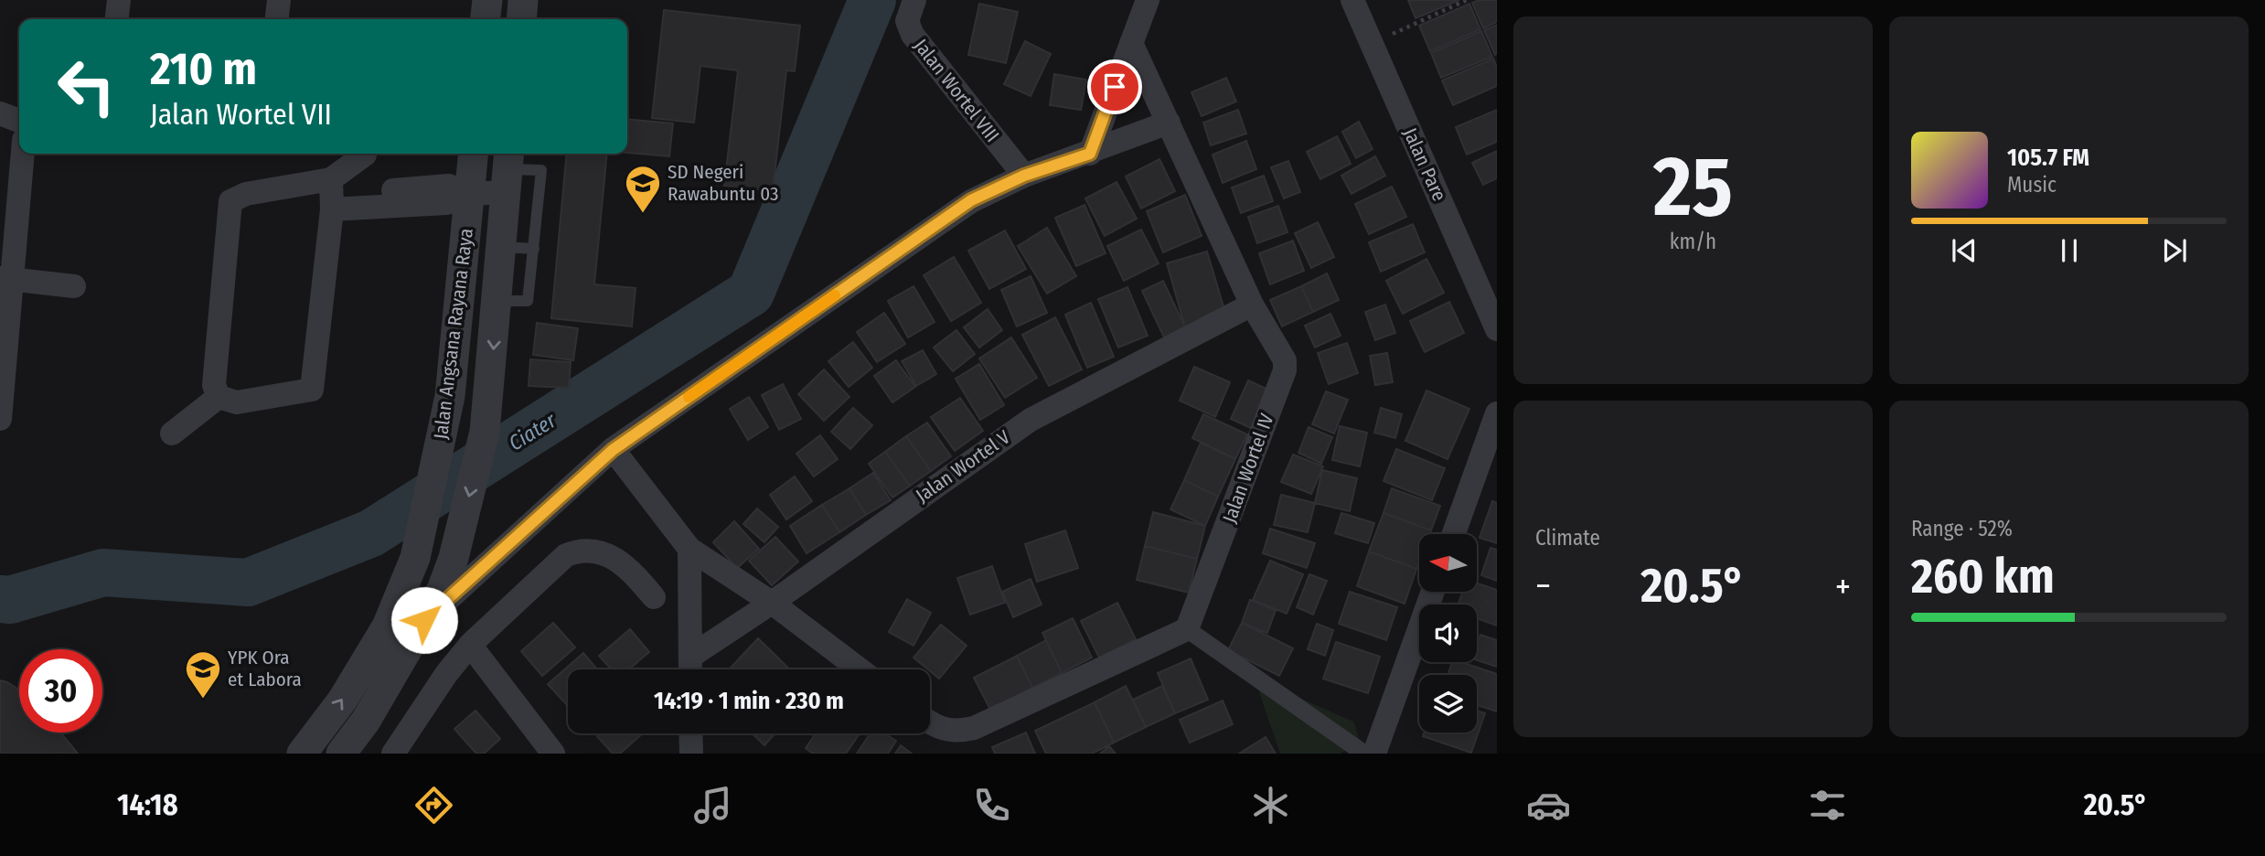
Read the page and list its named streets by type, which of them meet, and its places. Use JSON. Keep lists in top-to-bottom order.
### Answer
{
  "streets": {
    "street": [
      "Jalan Wortel VIII",
      "Jalan Pare",
      "Jalan Angsana Rayana Raya",
      "Jalan Wortel V",
      "Jalan Wortel IV"
    ]
  },
  "crossings": [
    ["Jalan Wortel V", "Jalan Wortel IV"]
  ],
  "water": ["Ciater"],
  "places": {
    "school or university": ["SD Negeri Rawabuntu 03", "YPK Ora et Labora"]
  },
  "north": "left",
  "page": {
    "tile": [
      ["25", "km/h"],
      "Climate",
      ["Range · 52%", "260 km"]
    ],
    "turn": ["210 m", "Jalan Wortel VII"],
    "song": ["105.7 FM", "Music"],
    "heat": ["−", "20.5°", "+"],
    "limit": "30",
    "trip": "14:19 · 1 min · 230 m",
    "tabs": ["14:18", "20.5°"]
  }
}
